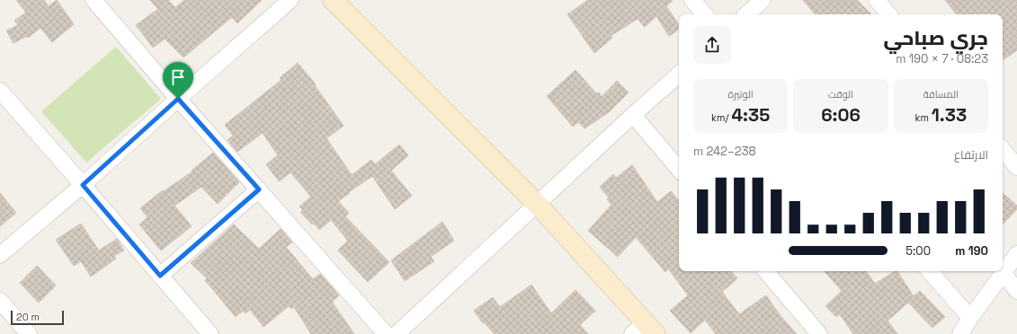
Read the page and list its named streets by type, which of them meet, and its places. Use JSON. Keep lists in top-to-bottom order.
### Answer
{
  "scale_bar": "20 m",
  "page": {
    "heading": ["جري صباحي", "08:23 · 7 × 190 m"],
    "stats": [
      ["المسافة", "1.33 km"],
      ["الوقت", "6:06"],
      ["الوتيرة", "4:35 /km"]
    ],
    "chart": ["الارتفاع", "238–242 m"],
    "list": [
      {
        "name": "190 m",
        "note": "5:00"
      }
    ],
    "scale": "20 m"
  }
}
